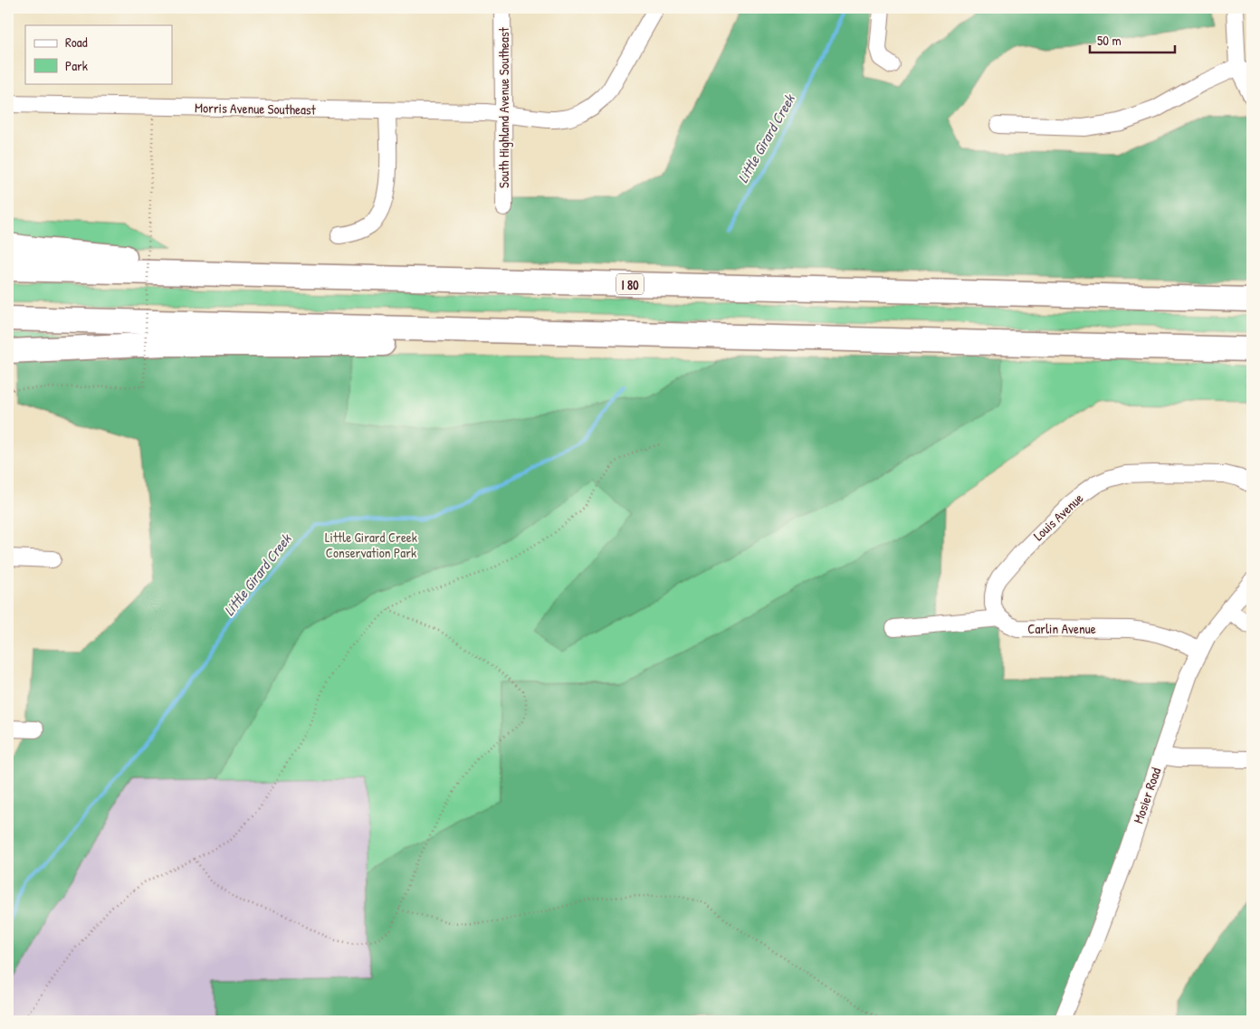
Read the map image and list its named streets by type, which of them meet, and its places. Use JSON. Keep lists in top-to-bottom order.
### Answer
{
  "streets": {
    "highway": ["I 80"],
    "street": [
      "South Highland Avenue Southeast",
      "Morris Avenue Southeast",
      "Louis Avenue",
      "Carlin Avenue",
      "Mosier Road"
    ]
  },
  "crossings": [
    ["South Highland Avenue Southeast", "Morris Avenue Southeast"],
    ["Louis Avenue", "Carlin Avenue"],
    ["Carlin Avenue", "Mosier Road"]
  ],
  "water": ["Little Girard Creek"],
  "parks": ["Little Girard Creek Conservation Park"],
  "legend": ["Road", "Park"],
  "scale_bar": "50 m"
}
